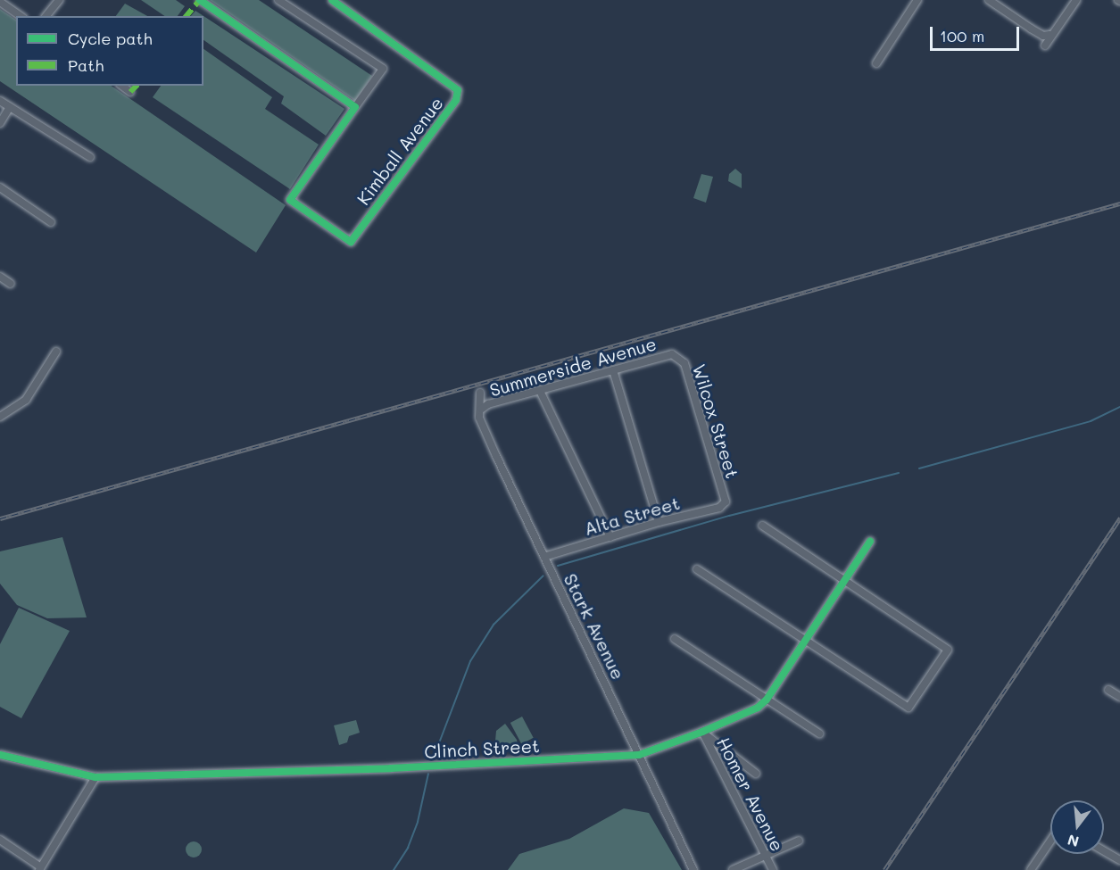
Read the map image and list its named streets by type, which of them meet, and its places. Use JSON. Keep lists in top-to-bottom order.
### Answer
{
  "streets": {
    "street": [
      "Kimball Avenue",
      "Summerside Avenue",
      "Wilcox Street",
      "Alta Street",
      "Stark Avenue",
      "Clinch Street",
      "Homer Avenue"
    ]
  },
  "crossings": [
    ["Summerside Avenue", "Wilcox Street"],
    ["Summerside Avenue", "Stark Avenue"],
    ["Wilcox Street", "Alta Street"],
    ["Alta Street", "Stark Avenue"],
    ["Stark Avenue", "Clinch Street"],
    ["Clinch Street", "Homer Avenue"]
  ],
  "legend": ["Cycle path", "Path"],
  "scale_bar": "100 m",
  "north": "bottom"
}
